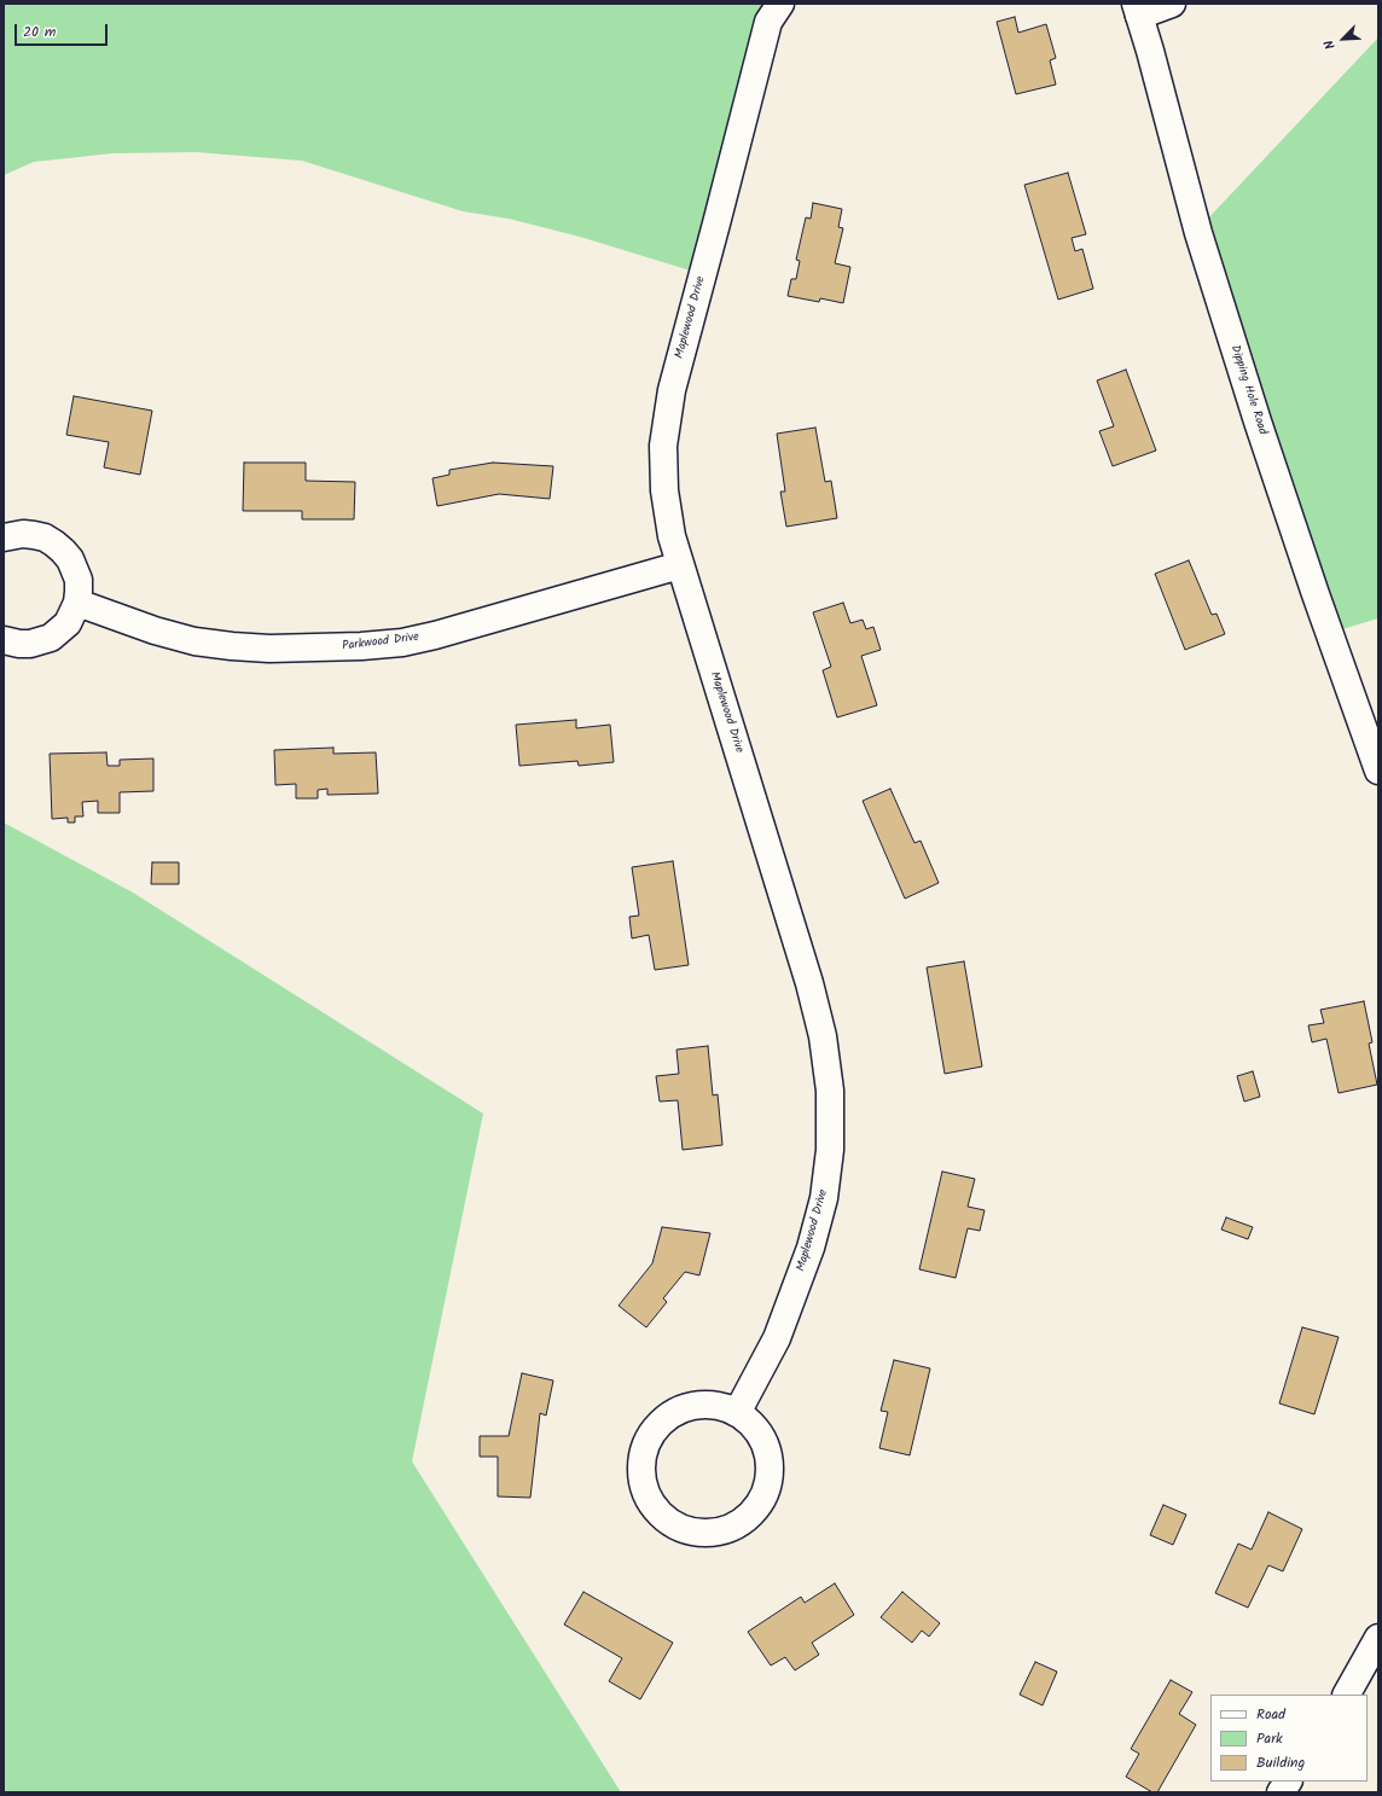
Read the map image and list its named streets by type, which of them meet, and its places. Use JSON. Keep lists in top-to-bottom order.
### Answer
{
  "streets": {
    "street": ["Maplewood Drive", "Dipping Hole Road", "Parkwood Drive"]
  },
  "crossings": [
    ["Maplewood Drive", "Parkwood Drive"]
  ],
  "legend": ["Road", "Park", "Building"],
  "scale_bar": "20 m",
  "north": "bottom left"
}
